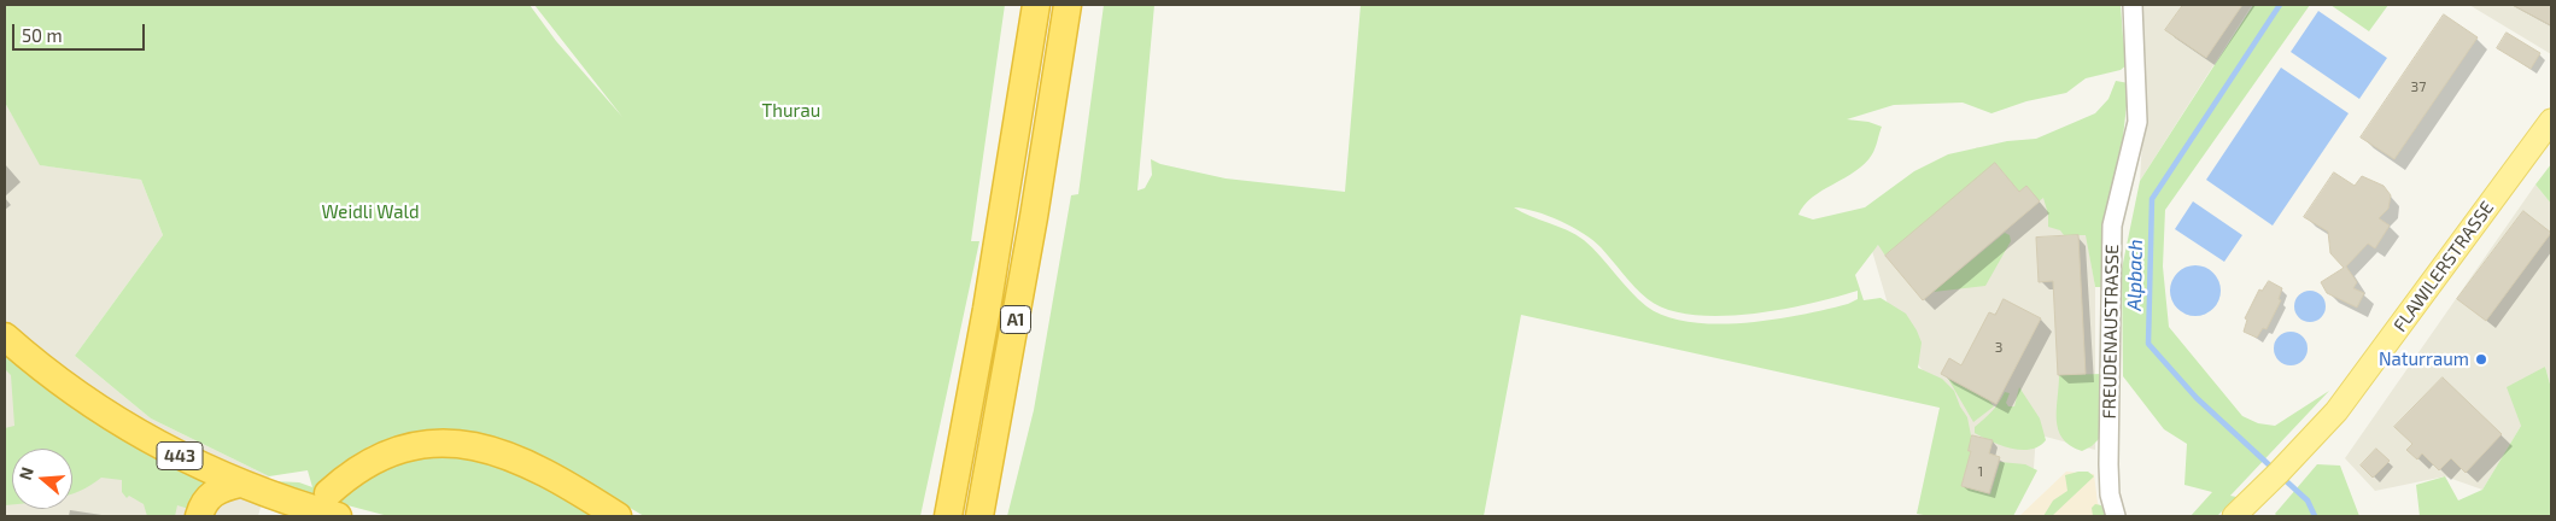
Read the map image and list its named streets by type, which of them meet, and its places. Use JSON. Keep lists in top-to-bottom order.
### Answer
{
  "streets": {
    "highway": ["A1", "443"],
    "main road": ["FLAWILERSTRASSE"],
    "street": ["FREUDENAUSTRASSE"]
  },
  "water": ["Alpbach"],
  "parks": ["Thurau", "Weidli Wald"],
  "places": ["Naturraum"],
  "house_numbers": ["37", "3", "1"],
  "scale_bar": "50 m",
  "north": "left"
}
